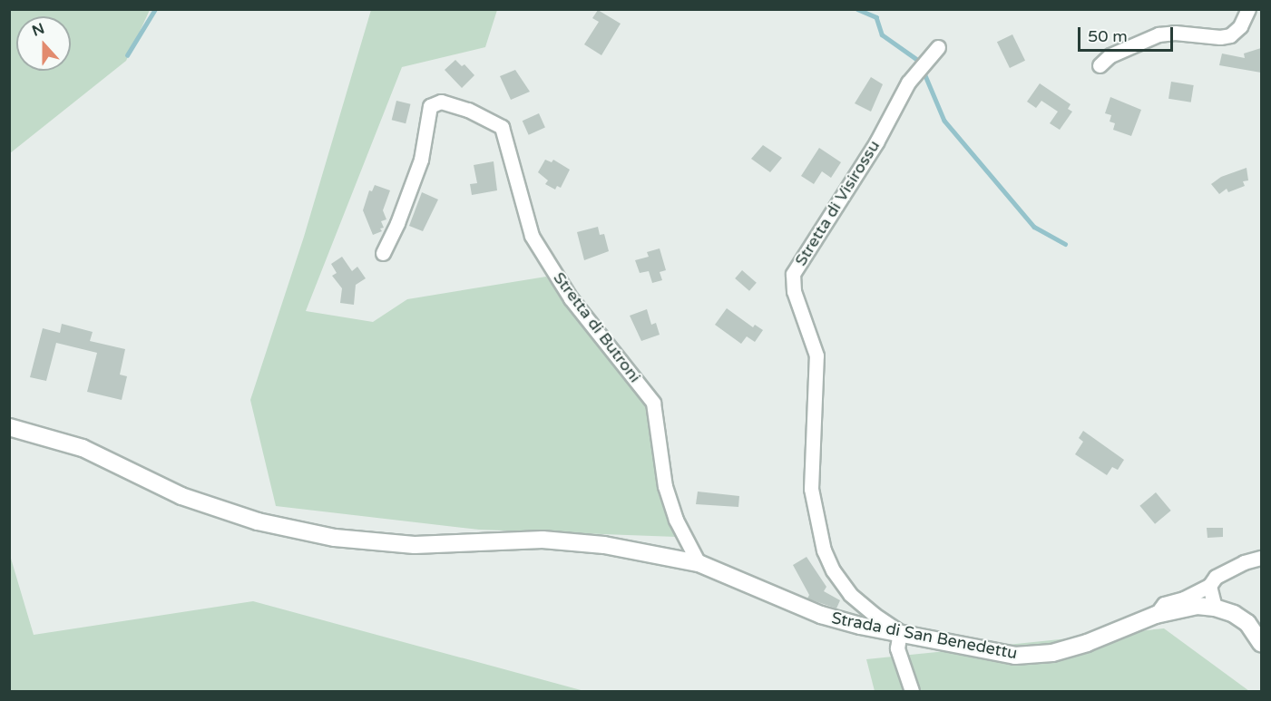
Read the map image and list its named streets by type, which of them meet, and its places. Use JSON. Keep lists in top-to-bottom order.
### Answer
{
  "streets": {
    "street": ["Stretta di Visirossu", "Stretta di Butroni", "Strada di San Benedettu"]
  },
  "crossings": [
    ["Stretta di Visirossu", "Strada di San Benedettu"],
    ["Stretta di Butroni", "Strada di San Benedettu"]
  ],
  "scale_bar": "50 m",
  "north": "top"
}
